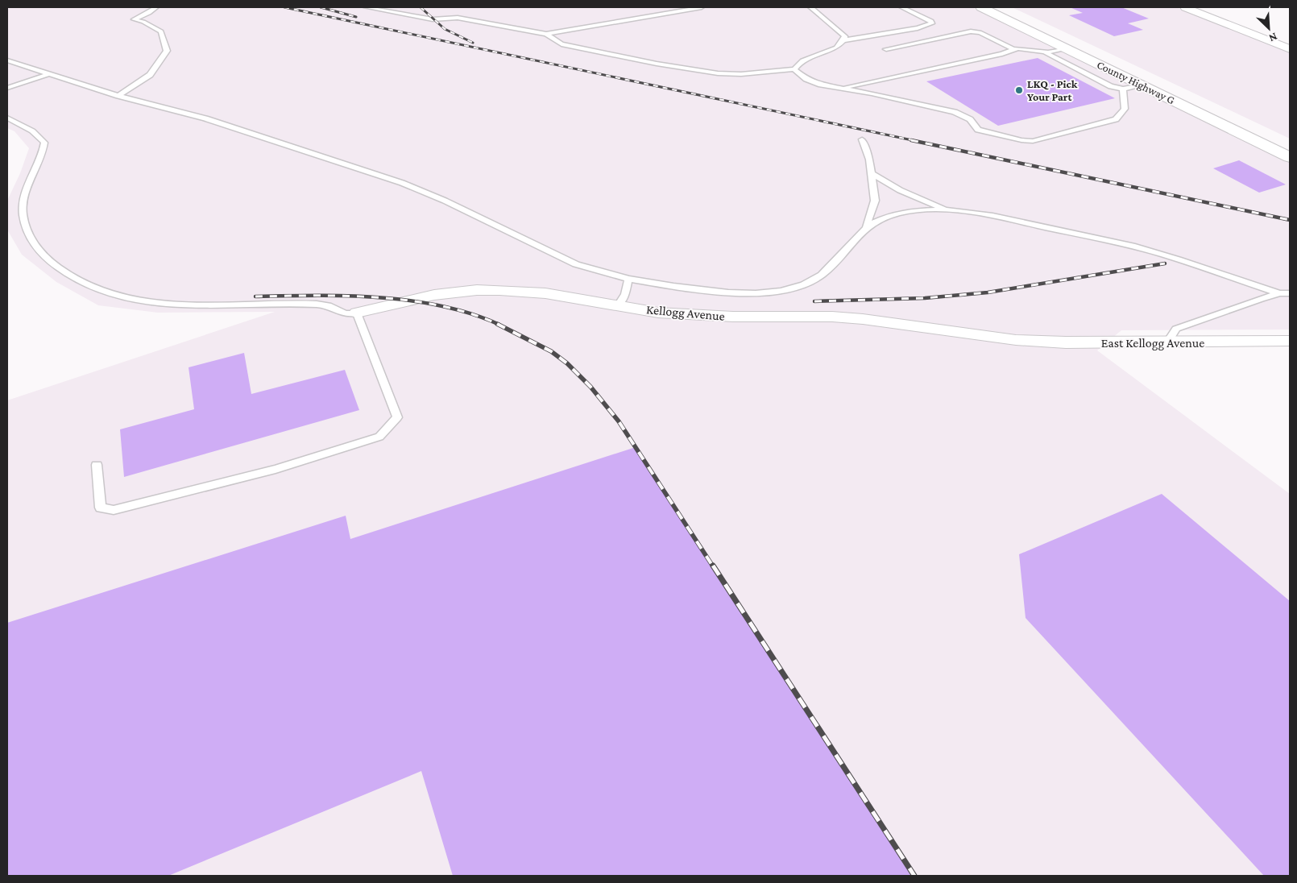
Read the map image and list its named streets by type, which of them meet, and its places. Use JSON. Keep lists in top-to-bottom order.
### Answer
{
  "streets": {
    "main road": ["County Highway G"],
    "street": ["Kellogg Avenue", "East Kellogg Avenue"]
  },
  "crossings": [
    ["Kellogg Avenue", "East Kellogg Avenue"]
  ],
  "places": ["LKQ - Pick Your Part"],
  "north": "bottom right"
}
